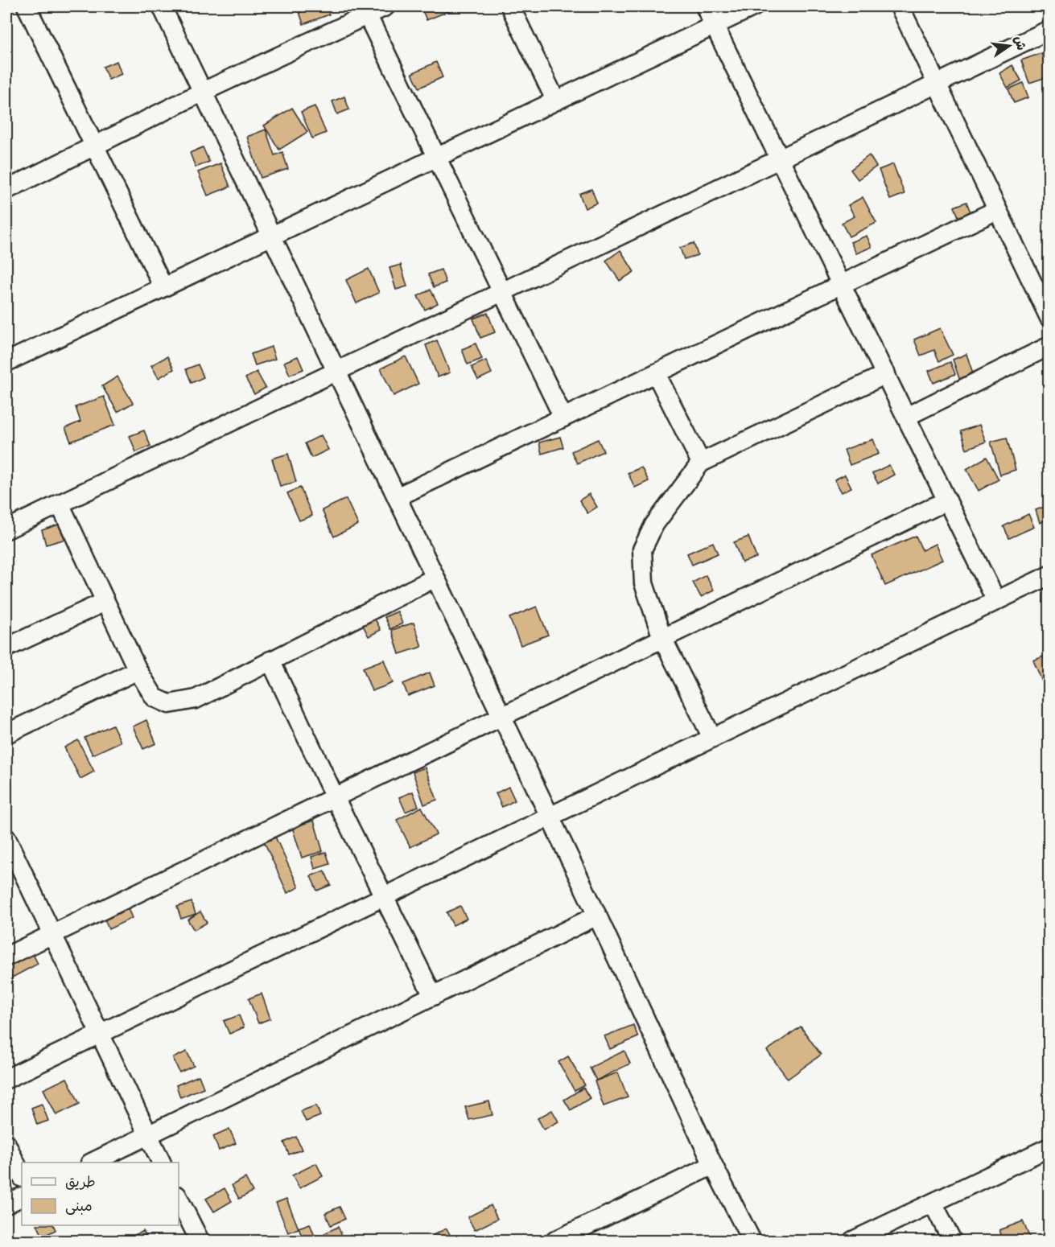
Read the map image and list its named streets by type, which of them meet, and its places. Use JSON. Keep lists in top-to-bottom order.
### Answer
{
  "legend": ["طريق", "مبنى"],
  "north": "right"
}
